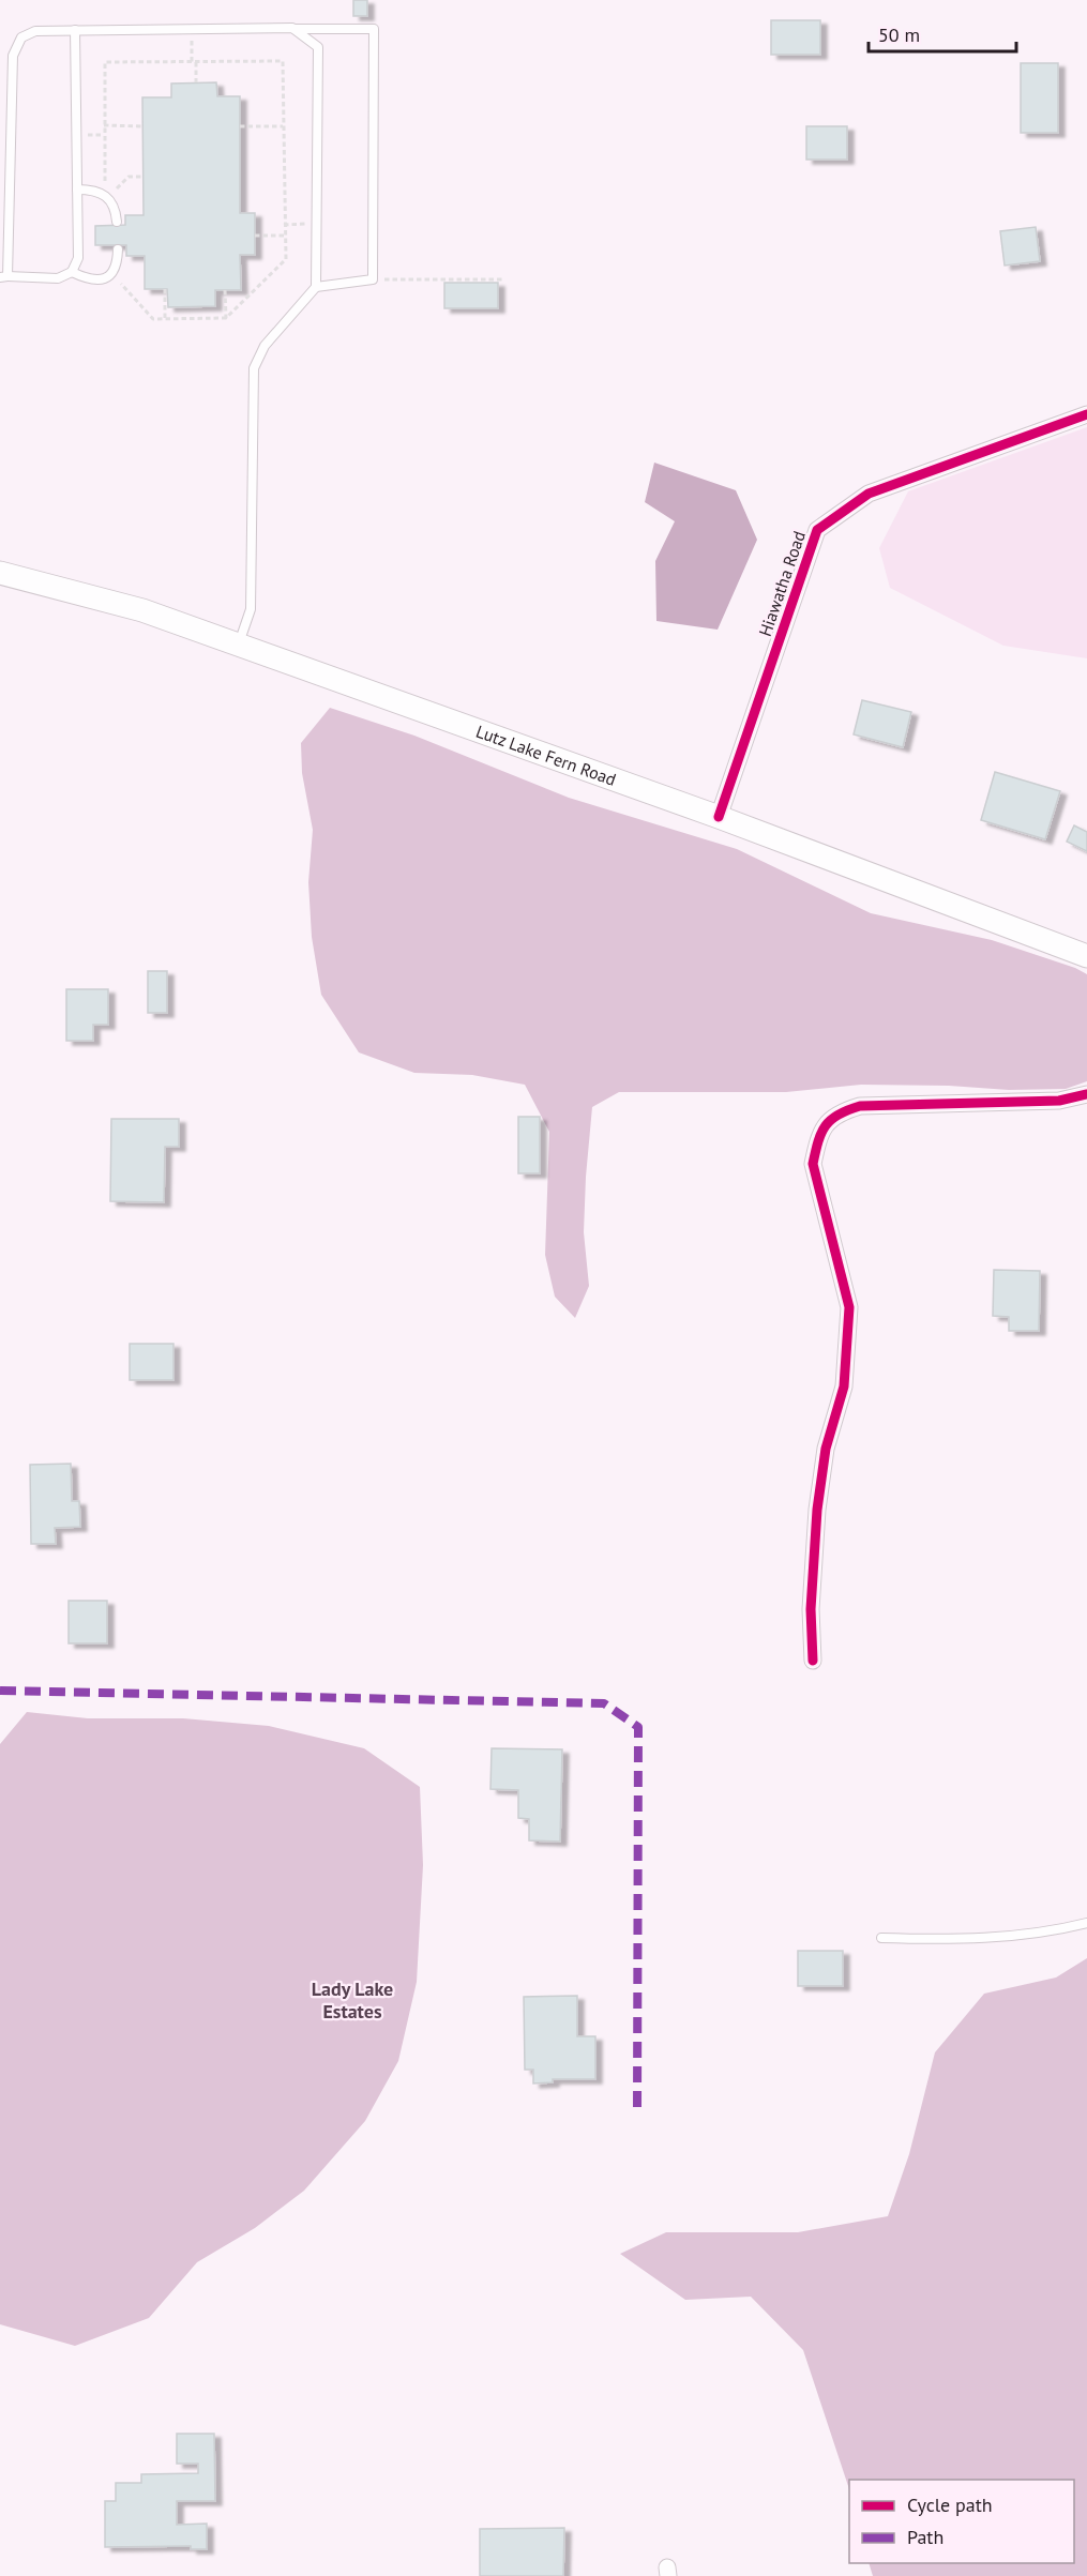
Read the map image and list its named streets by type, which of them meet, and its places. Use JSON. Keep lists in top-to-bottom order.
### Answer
{
  "streets": {
    "main road": ["Lutz Lake Fern Road"],
    "street": ["Hiawatha Road"]
  },
  "crossings": [
    ["Hiawatha Road", "Lutz Lake Fern Road"]
  ],
  "districts": ["Lady Lake Estates"],
  "legend": ["Cycle path", "Path"],
  "scale_bar": "50 m"
}
